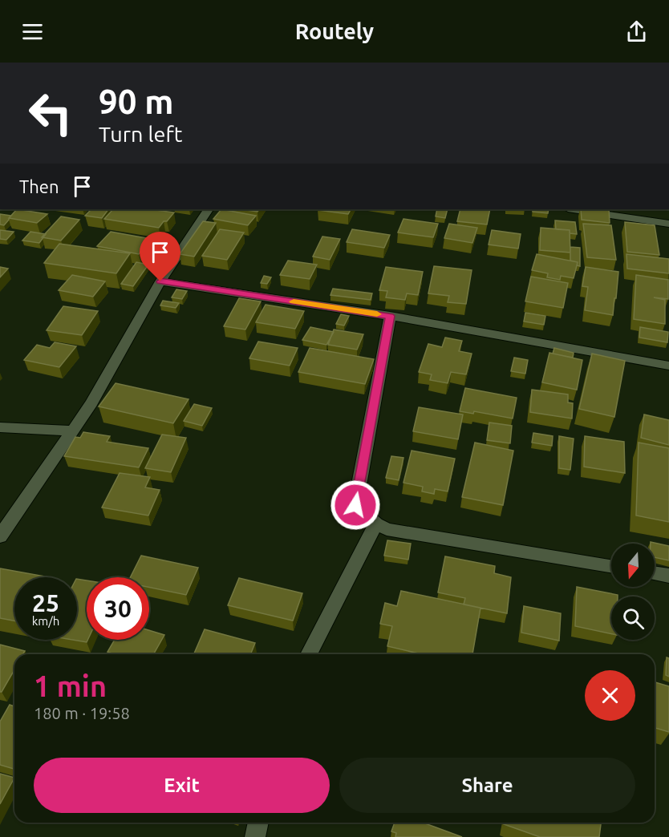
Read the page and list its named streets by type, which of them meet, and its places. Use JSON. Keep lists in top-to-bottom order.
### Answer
{
  "north": "bottom",
  "page": {
    "header": "Routely",
    "turn": ["90 m", "Turn left"],
    "then": "Then",
    "speed": "25 km/h",
    "limit": "30",
    "heading": ["1 min", "180 m · 19:58"],
    "buttons": ["Exit", "Share"]
  }
}
